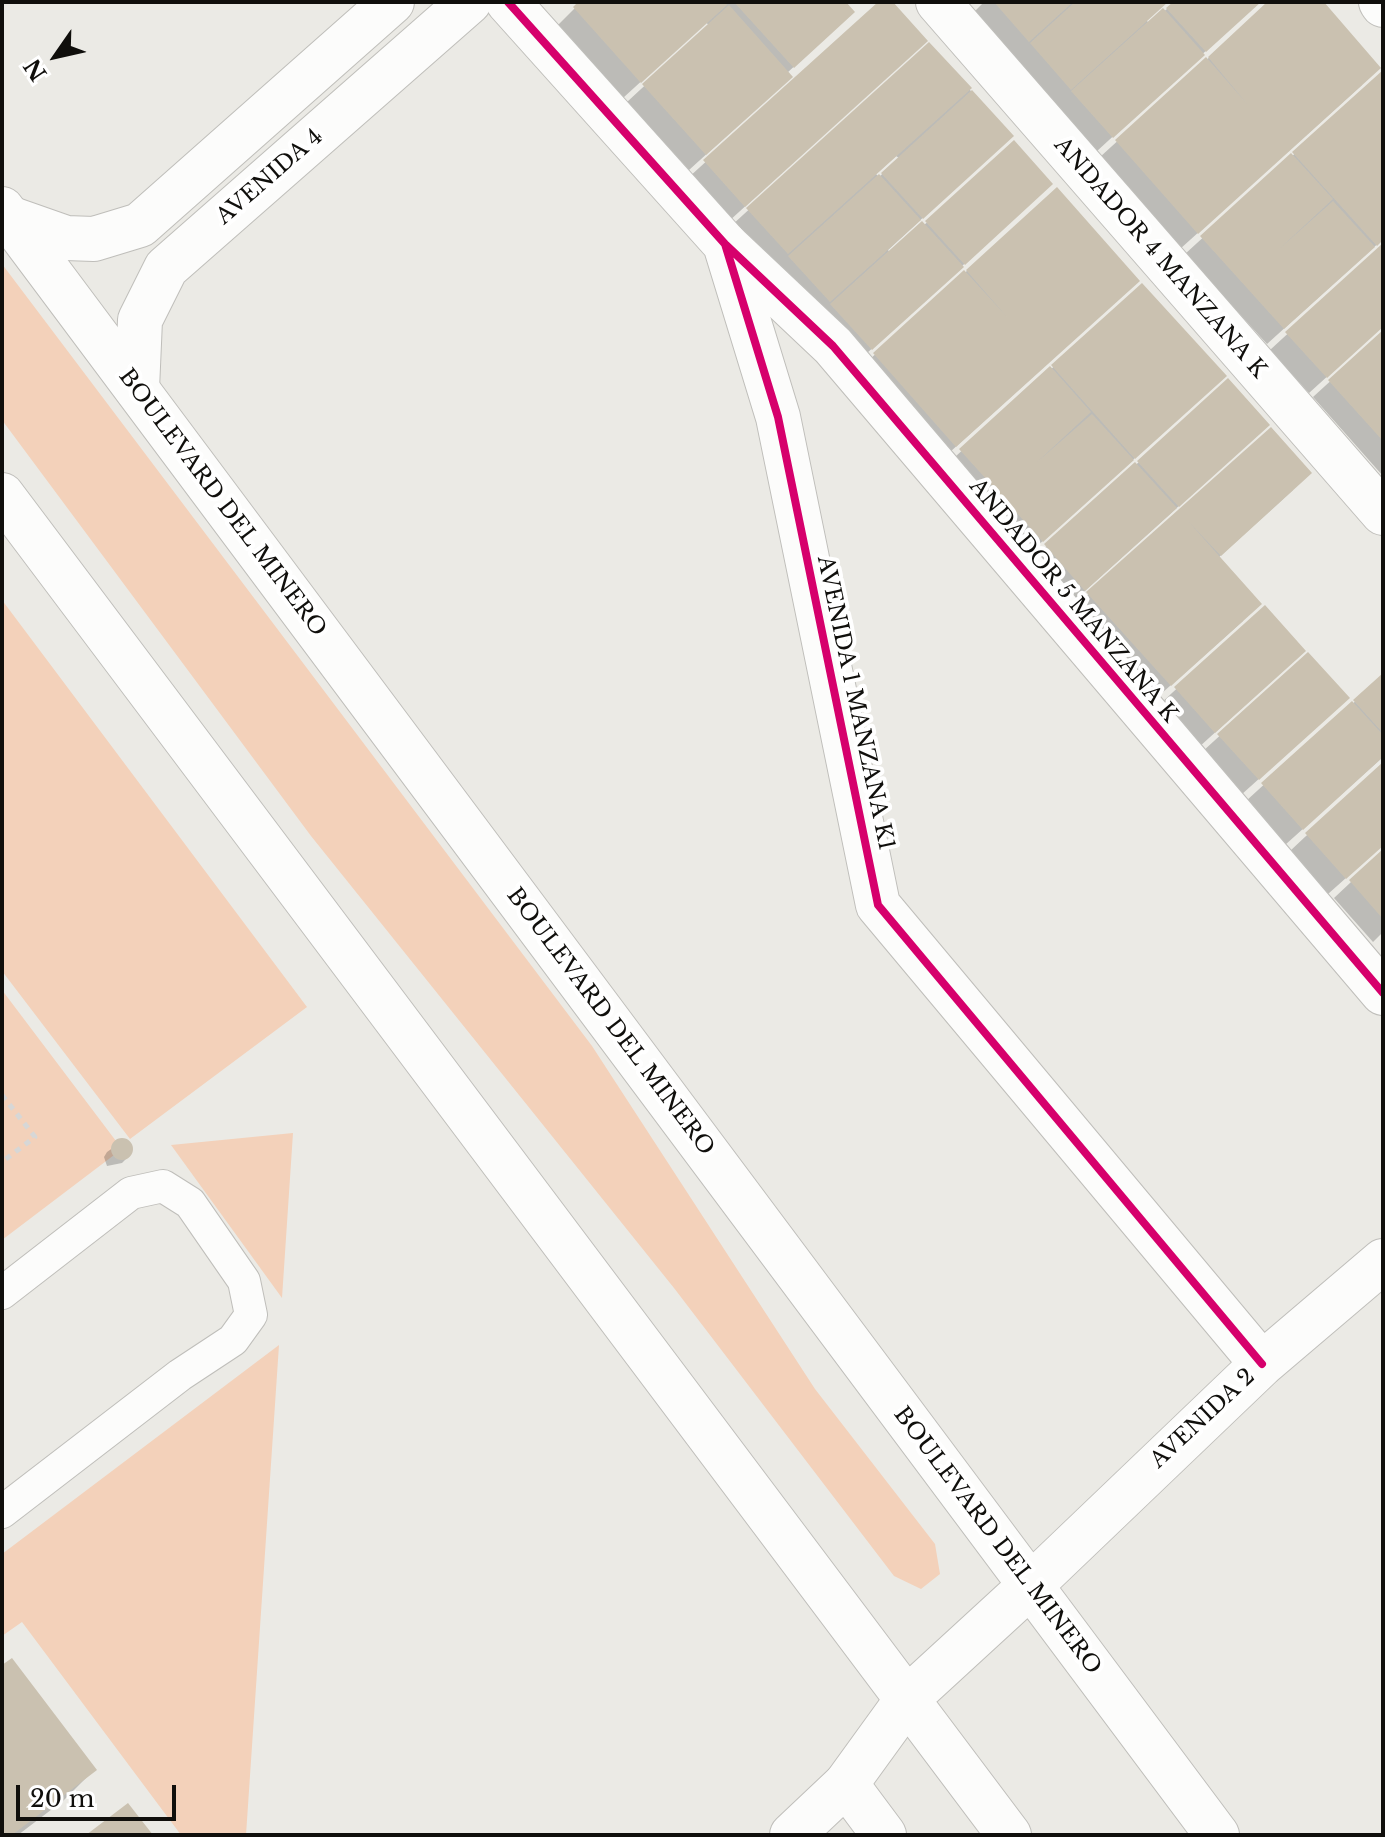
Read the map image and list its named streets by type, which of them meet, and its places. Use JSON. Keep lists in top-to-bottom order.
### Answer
{
  "streets": {
    "street": [
      "AVENIDA 4",
      "ANDADOR 4 MANZANA K",
      "BOULEVARD DEL MINERO",
      "ANDADOR 5 MANZANA K",
      "AVENIDA 1 MANZANA K1",
      "AVENIDA 2"
    ]
  },
  "crossings": [
    ["AVENIDA 4", "BOULEVARD DEL MINERO"],
    ["BOULEVARD DEL MINERO", "AVENIDA 2"],
    ["ANDADOR 5 MANZANA K", "AVENIDA 1 MANZANA K1"],
    ["AVENIDA 1 MANZANA K1", "AVENIDA 2"]
  ],
  "scale_bar": "20 m",
  "north": "bottom left"
}
